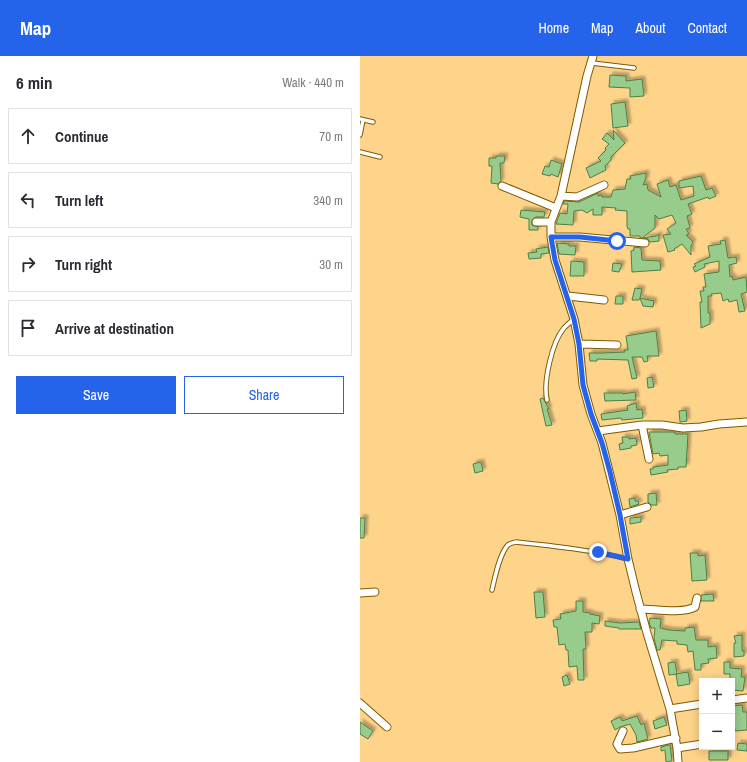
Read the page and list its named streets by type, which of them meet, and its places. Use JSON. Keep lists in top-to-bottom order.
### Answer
{
  "page": {
    "header": "Map",
    "nav": [
      "Home",
      "Map",
      "About",
      "Contact"
    ],
    "heading": ["6 min", "Walk · 440 m"],
    "list": [
      ["Continue", "70 m"],
      ["Turn left", "340 m"],
      ["Turn right", "30 m"],
      "Arrive at destination"
    ],
    "buttons": ["Save", "Share"],
    "map_buttons": ["+", "−"]
  }
}
